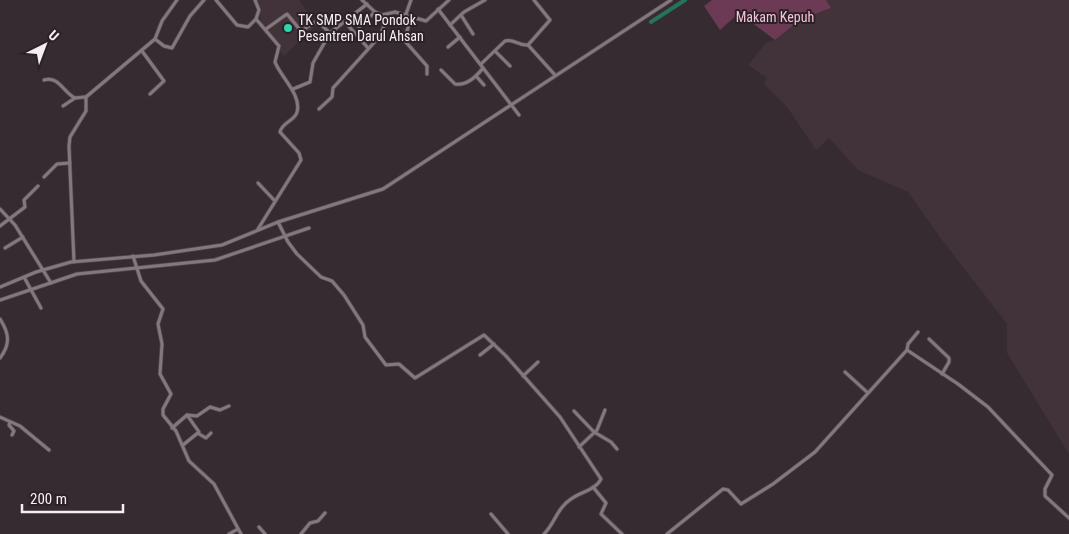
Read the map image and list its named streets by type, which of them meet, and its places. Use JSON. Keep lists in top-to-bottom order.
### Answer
{
  "parks": ["Makam Kepuh"],
  "places": ["TK SMP SMA Pondok Pesantren Darul Ahsan"],
  "scale_bar": "200 m",
  "north": "top right"
}
